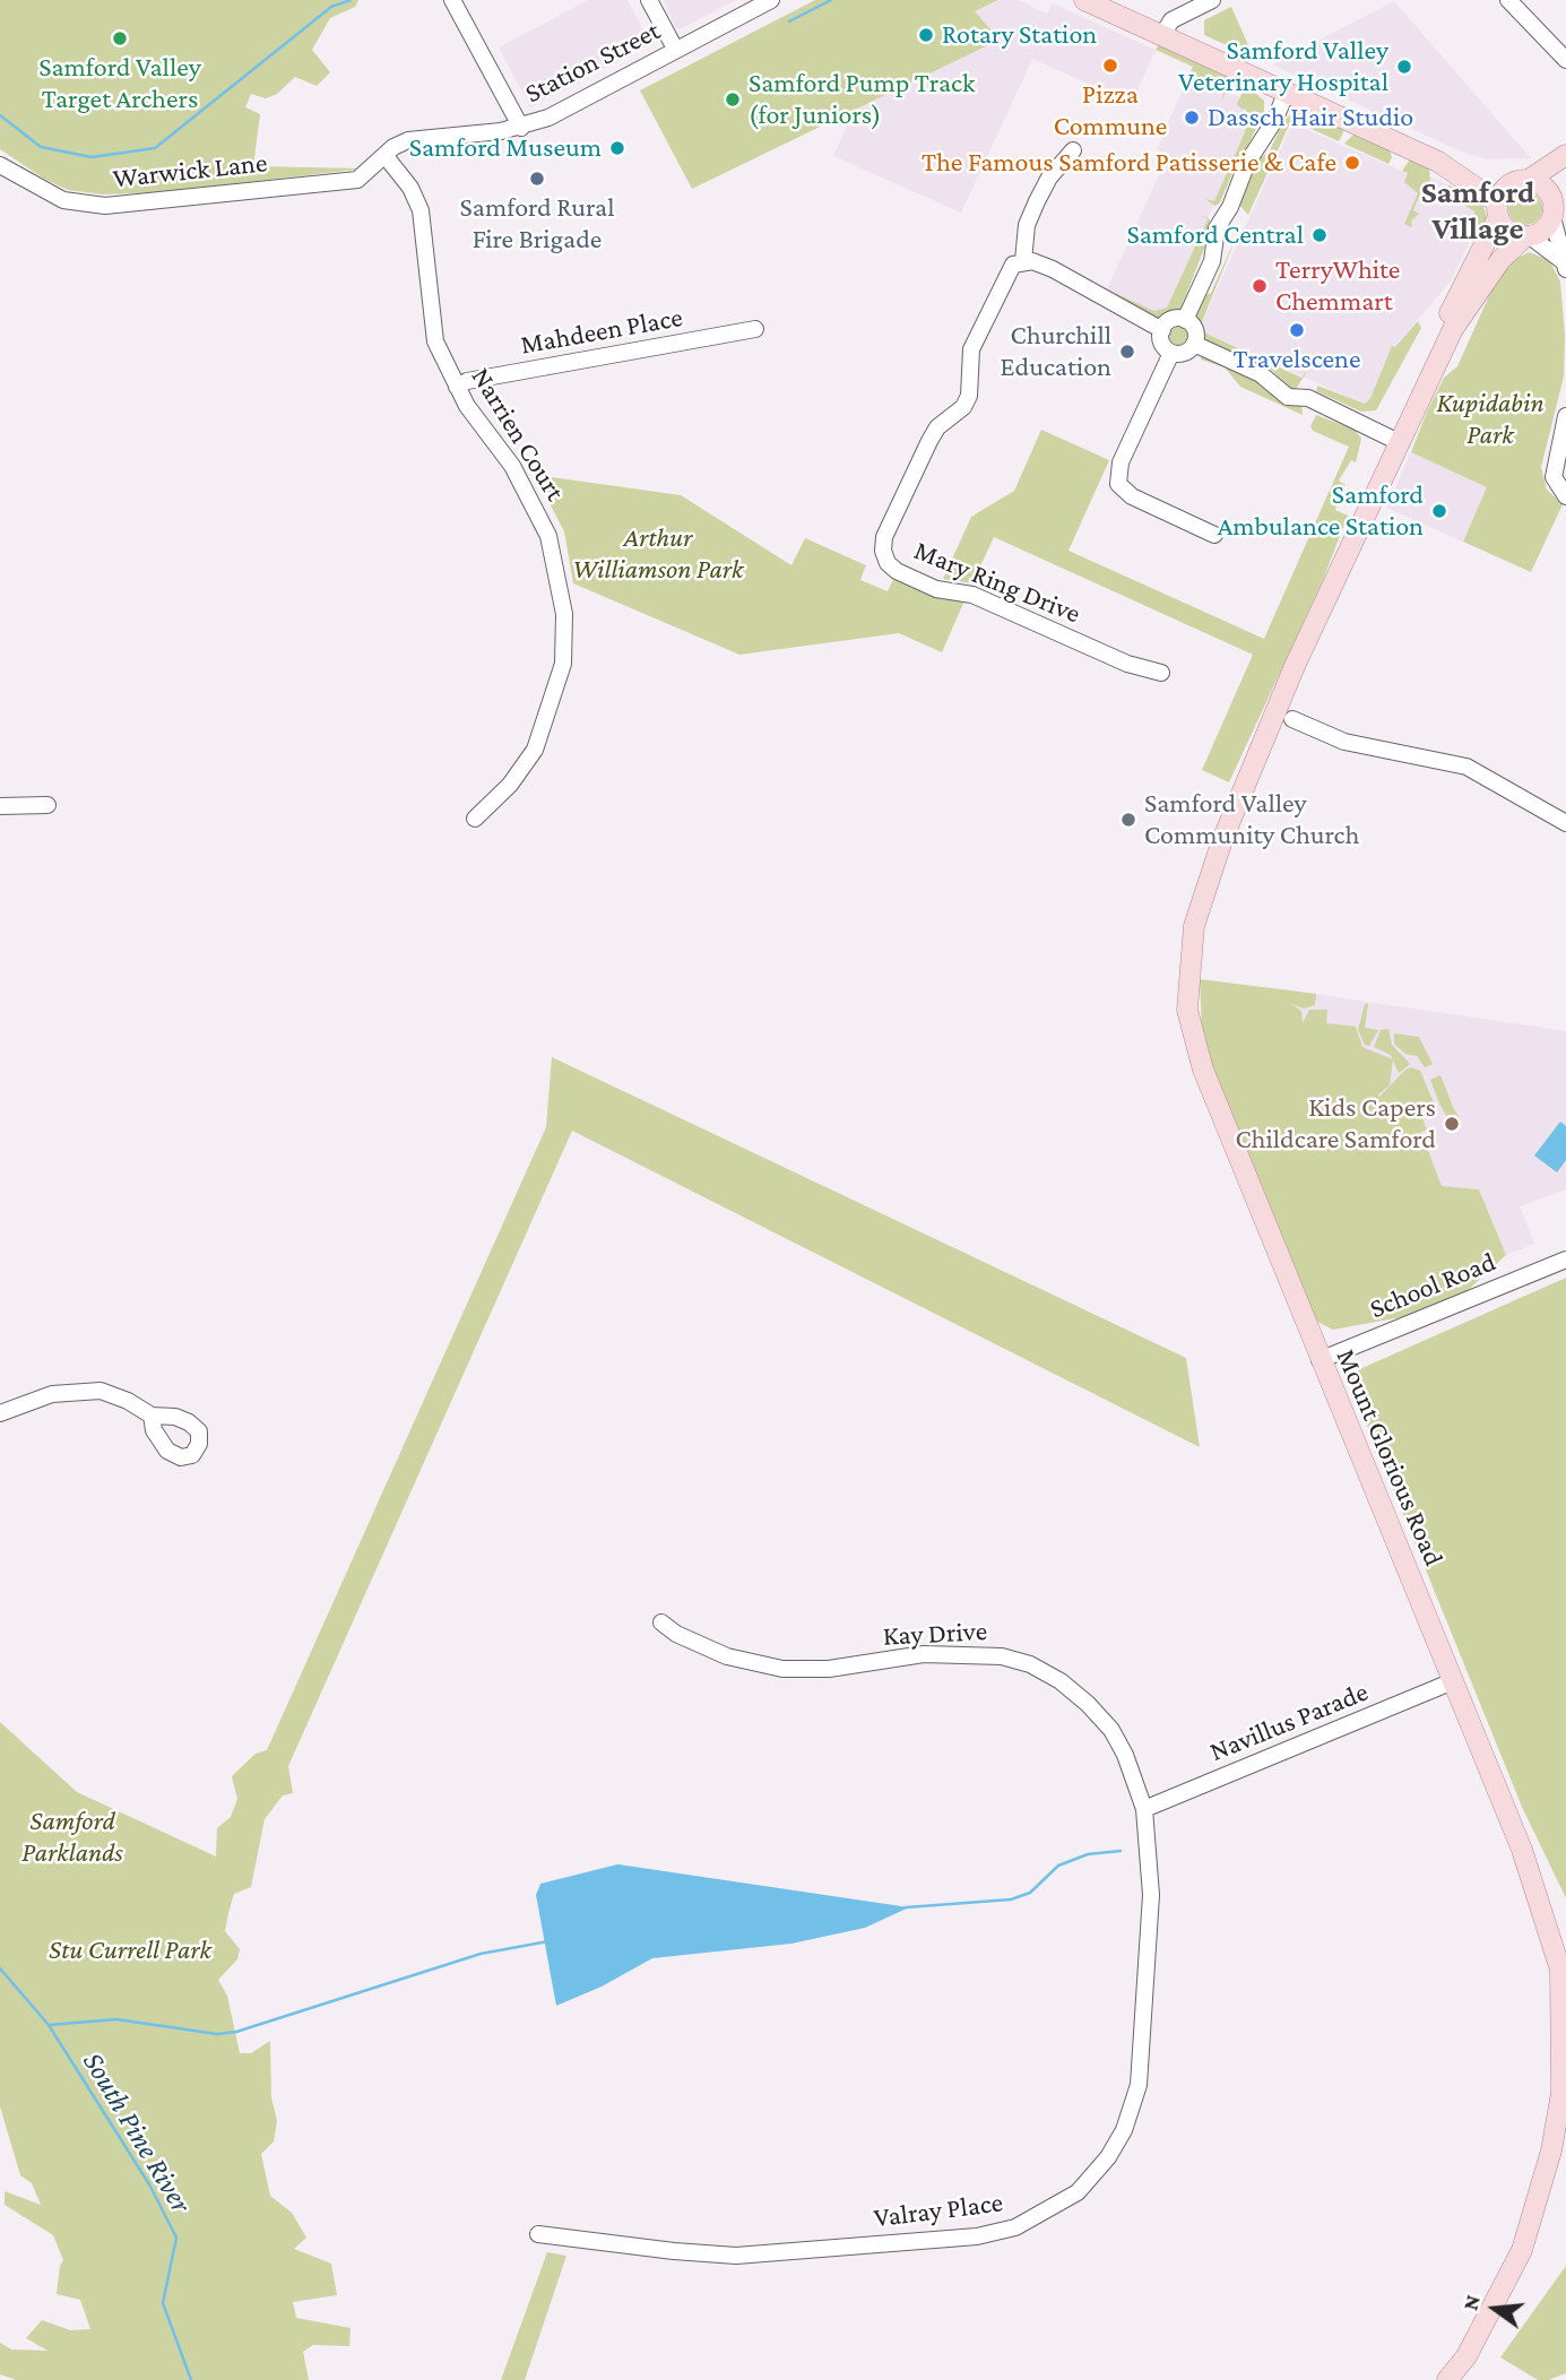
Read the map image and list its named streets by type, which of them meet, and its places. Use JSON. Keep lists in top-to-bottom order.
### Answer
{
  "streets": {
    "main road": ["Mount Glorious Road"],
    "street": [
      "Station Street",
      "Warwick Lane",
      "Mahdeen Place",
      "Narrien Court",
      "Mary Ring Drive",
      "School Road",
      "Kay Drive",
      "Navillus Parade",
      "Valray Place"
    ]
  },
  "crossings": [
    ["Station Street", "Warwick Lane"],
    ["Station Street", "Narrien Court"],
    ["Warwick Lane", "Narrien Court"],
    ["Mahdeen Place", "Narrien Court"],
    ["School Road", "Mount Glorious Road"],
    ["Mount Glorious Road", "Navillus Parade"],
    ["Kay Drive", "Navillus Parade"],
    ["Kay Drive", "Valray Place"],
    ["Navillus Parade", "Valray Place"]
  ],
  "districts": ["Samford Village"],
  "water": ["South Pine River"],
  "parks": [
    "Kupidabin Park",
    "Arthur Williamson Park",
    "Samford Parklands",
    "Stu Currell Park"
  ],
  "places": [
    "Rotary Station",
    "Samford Valley Target Archers",
    "Pizza Commune",
    "Samford Valley Veterinary Hospital",
    "Samford Pump Track (for Juniors)",
    "Dassch Hair Studio",
    "Samford Museum",
    "The Famous Samford Patisserie & Cafe",
    "Samford Rural Fire Brigade",
    "Samford Central",
    "TerryWhite Chemmart",
    "Travelscene",
    "Churchill Education",
    "Samford Ambulance Station",
    "Samford Valley Community Church",
    "Kids Capers Childcare Samford"
  ],
  "north": "left"
}
